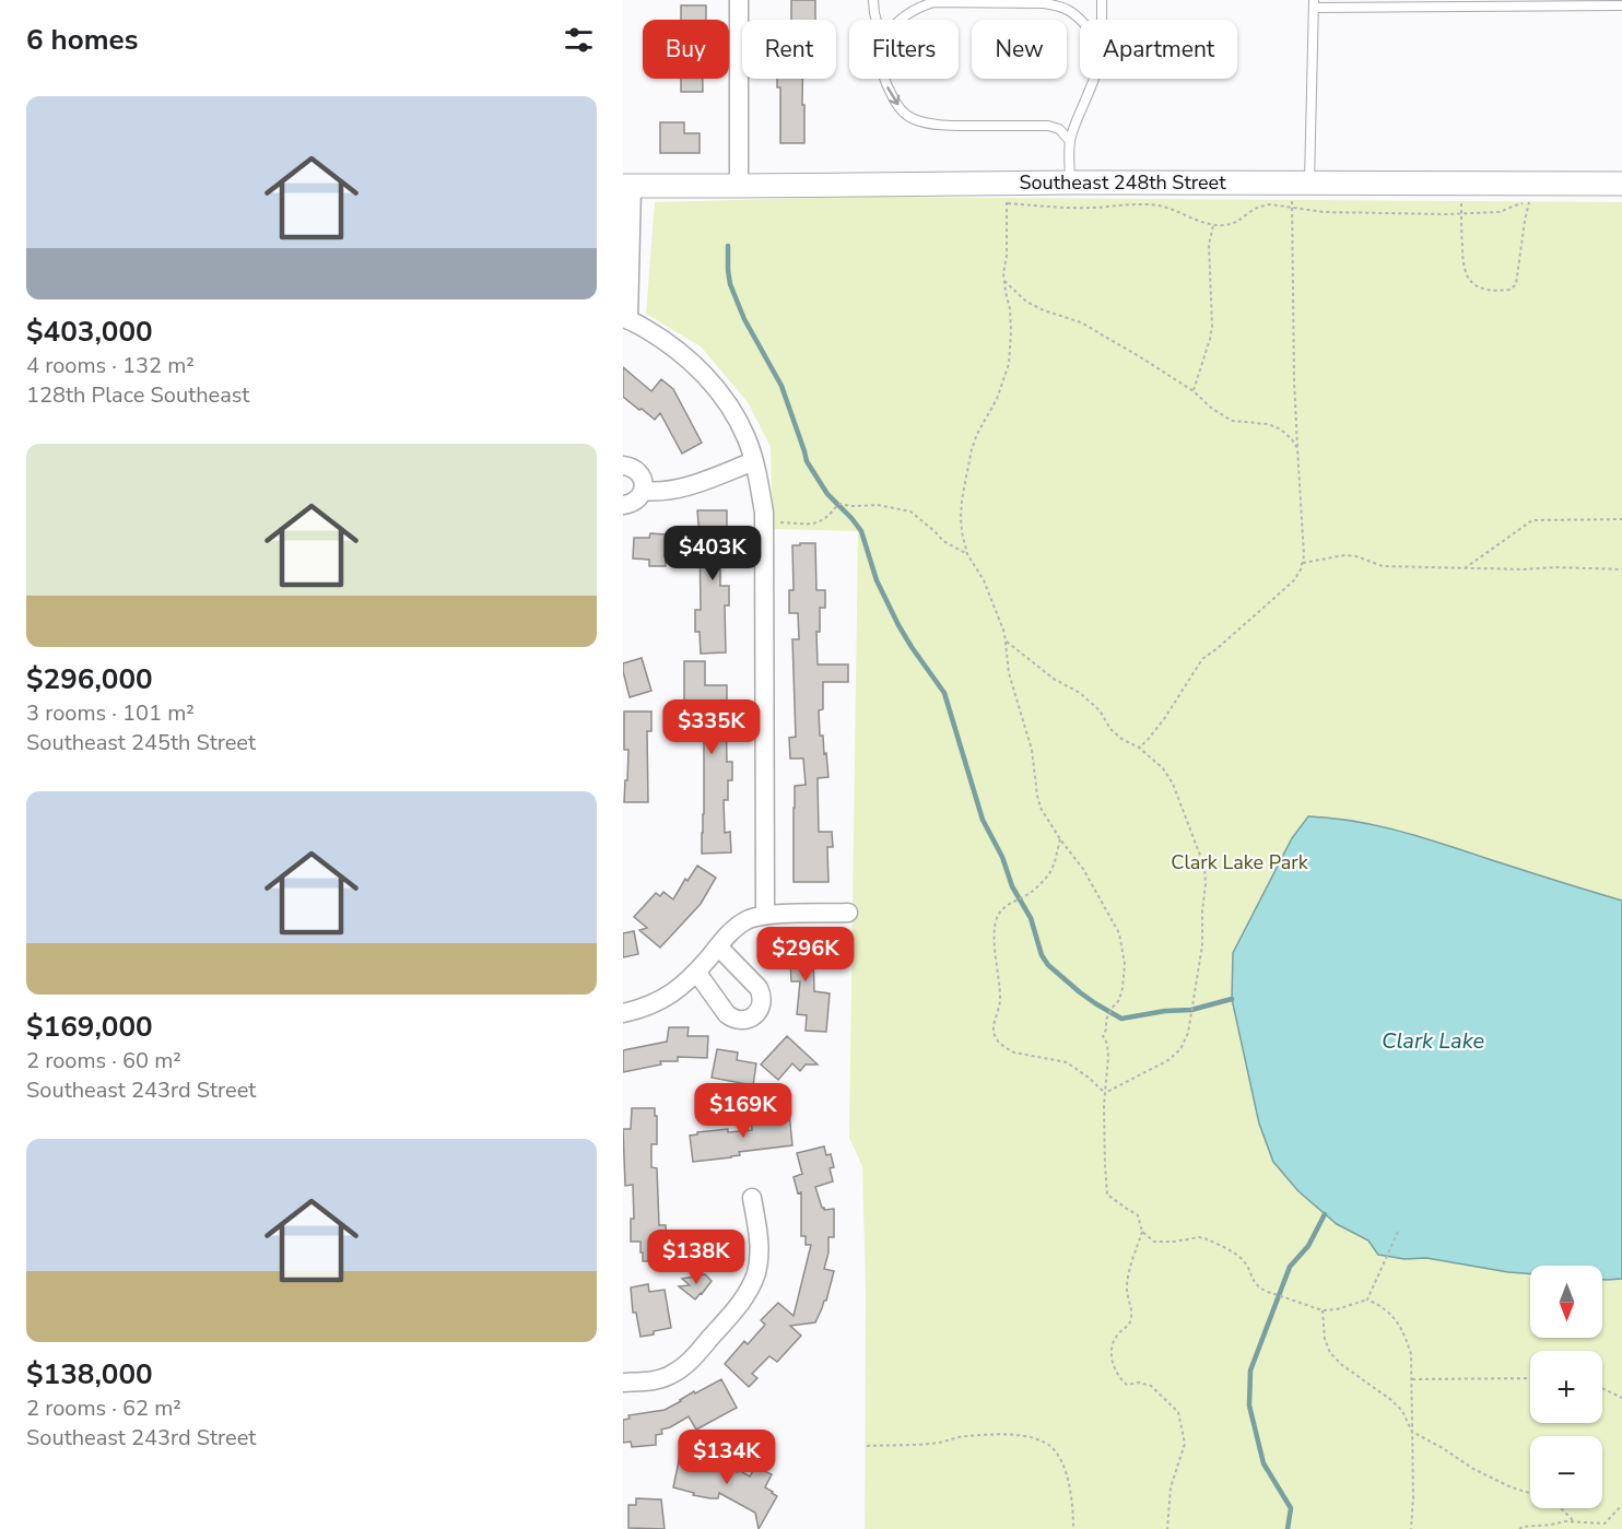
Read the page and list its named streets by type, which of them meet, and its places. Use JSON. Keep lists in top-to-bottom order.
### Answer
{
  "streets": {
    "street": ["Southeast 248th Street"]
  },
  "water": ["Clark Lake"],
  "parks": ["Clark Lake Park"],
  "north": "bottom",
  "page": {
    "heading": "6 homes",
    "chip": [
      "Buy",
      "Rent",
      "Filters",
      "New",
      "Apartment"
    ],
    "list": [
      {
        "name": "$403,000",
        "note": "4 rooms · 132 m² · 128th Place Southeast"
      },
      {
        "name": "$296,000",
        "note": "3 rooms · 101 m² · Southeast 245th Street"
      },
      {
        "name": "$169,000",
        "note": "2 rooms · 60 m² · Southeast 243rd Street"
      },
      {
        "name": "$138,000",
        "note": "2 rooms · 62 m² · Southeast 243rd Street"
      }
    ],
    "price": [
      "$403K",
      "$335K",
      "$296K",
      "$169K",
      "$138K",
      "$134K"
    ],
    "map_buttons": ["+", "−"]
  }
}
